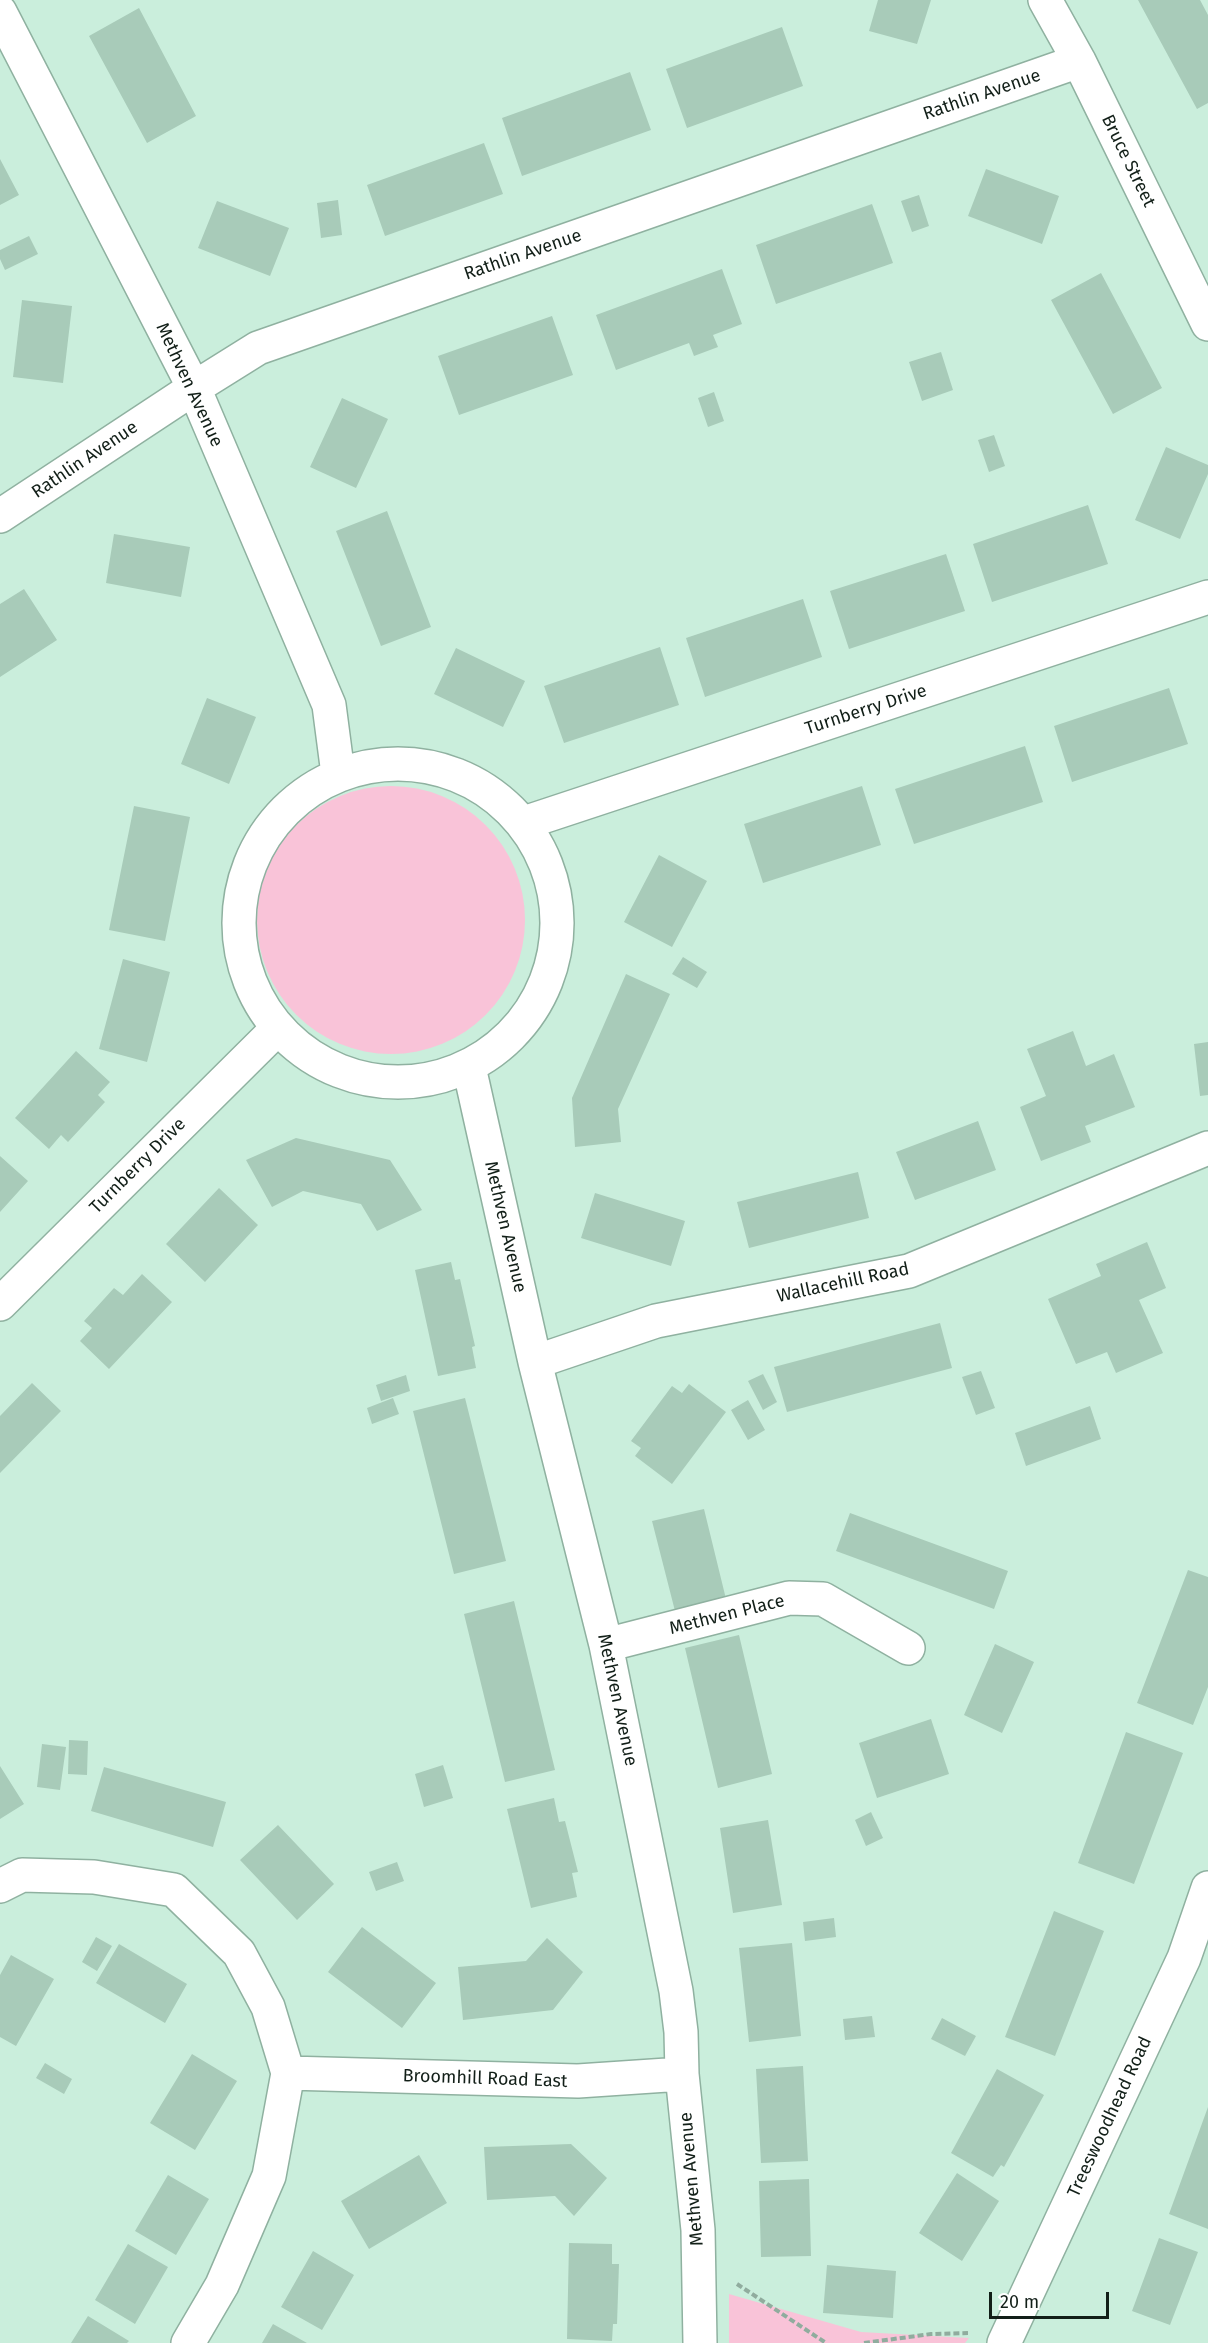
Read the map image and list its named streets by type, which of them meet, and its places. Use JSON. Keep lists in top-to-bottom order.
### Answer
{
  "streets": {
    "street": [
      "Rathlin Avenue",
      "Bruce Street",
      "Methven Avenue",
      "Turnberry Drive",
      "Wallacehill Road",
      "Methven Place",
      "Broomhill Road East",
      "Treeswoodhead Road"
    ]
  },
  "crossings": [
    ["Rathlin Avenue", "Bruce Street"],
    ["Rathlin Avenue", "Methven Avenue"],
    ["Methven Avenue", "Wallacehill Road"],
    ["Methven Avenue", "Methven Place"],
    ["Methven Avenue", "Broomhill Road East"]
  ],
  "scale_bar": "20 m"
}
